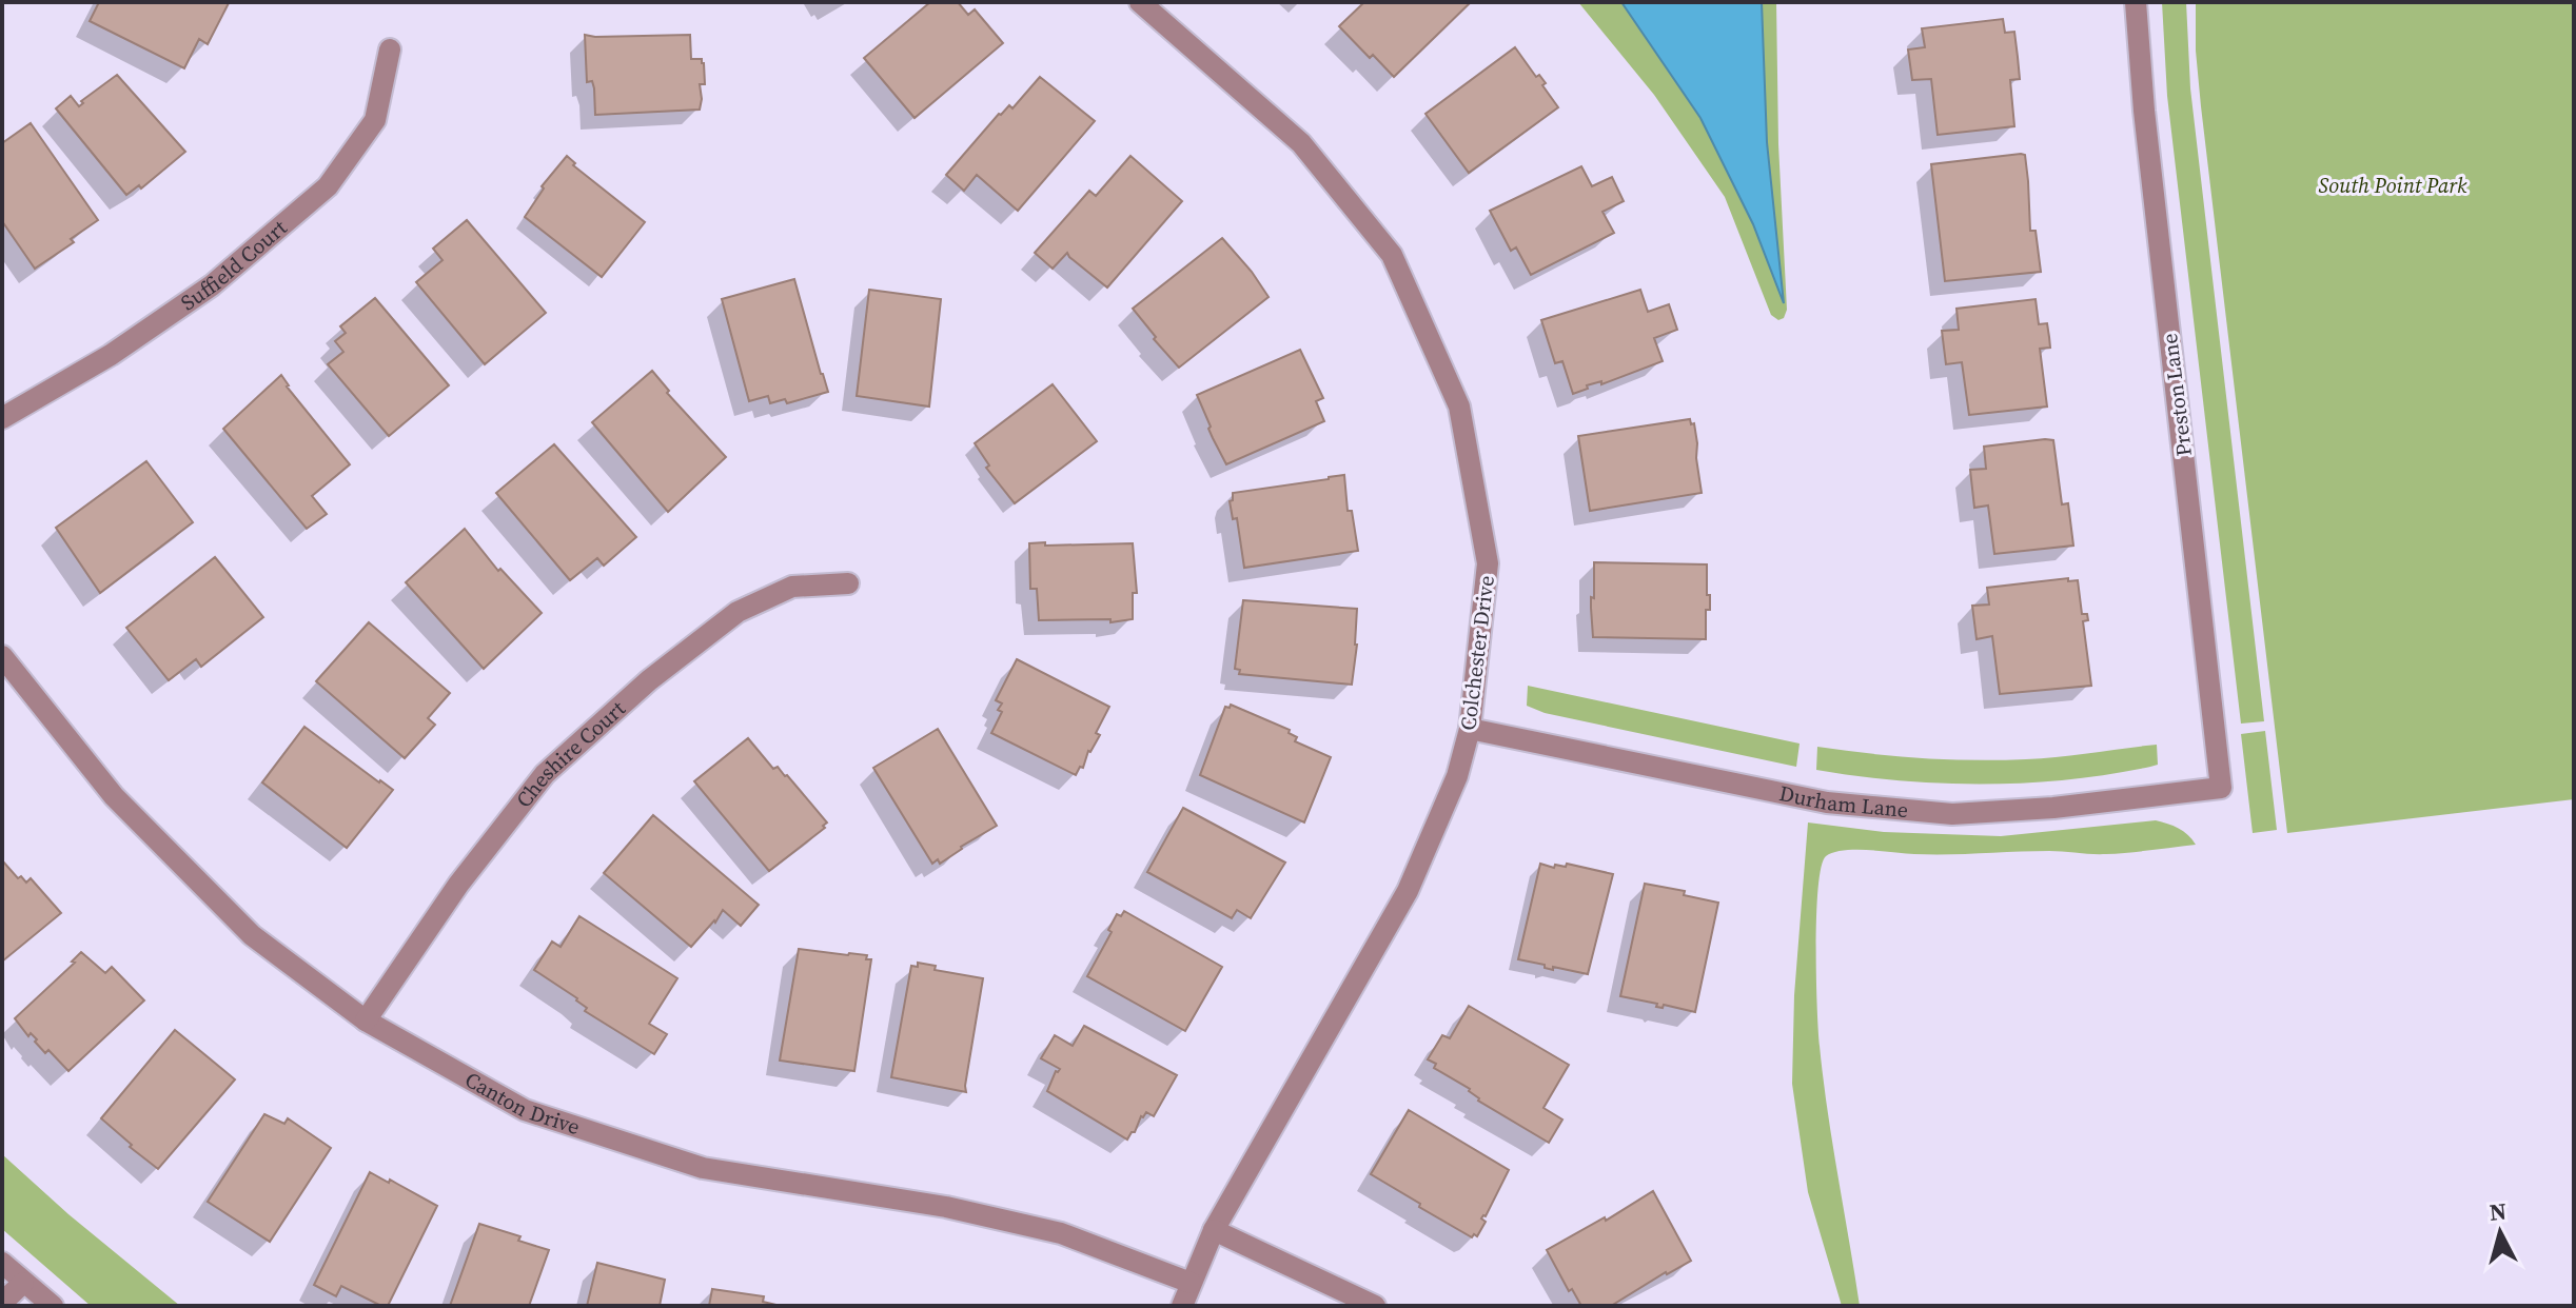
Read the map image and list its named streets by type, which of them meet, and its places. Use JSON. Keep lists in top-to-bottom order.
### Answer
{
  "streets": {
    "street": [
      "Suffield Court",
      "Preston Lane",
      "Colchester Drive",
      "Cheshire Court",
      "Durham Lane",
      "Canton Drive"
    ]
  },
  "crossings": [
    ["Preston Lane", "Durham Lane"],
    ["Colchester Drive", "Durham Lane"],
    ["Colchester Drive", "Canton Drive"],
    ["Cheshire Court", "Canton Drive"]
  ],
  "parks": ["South Point Park"],
  "north": "top"
}
